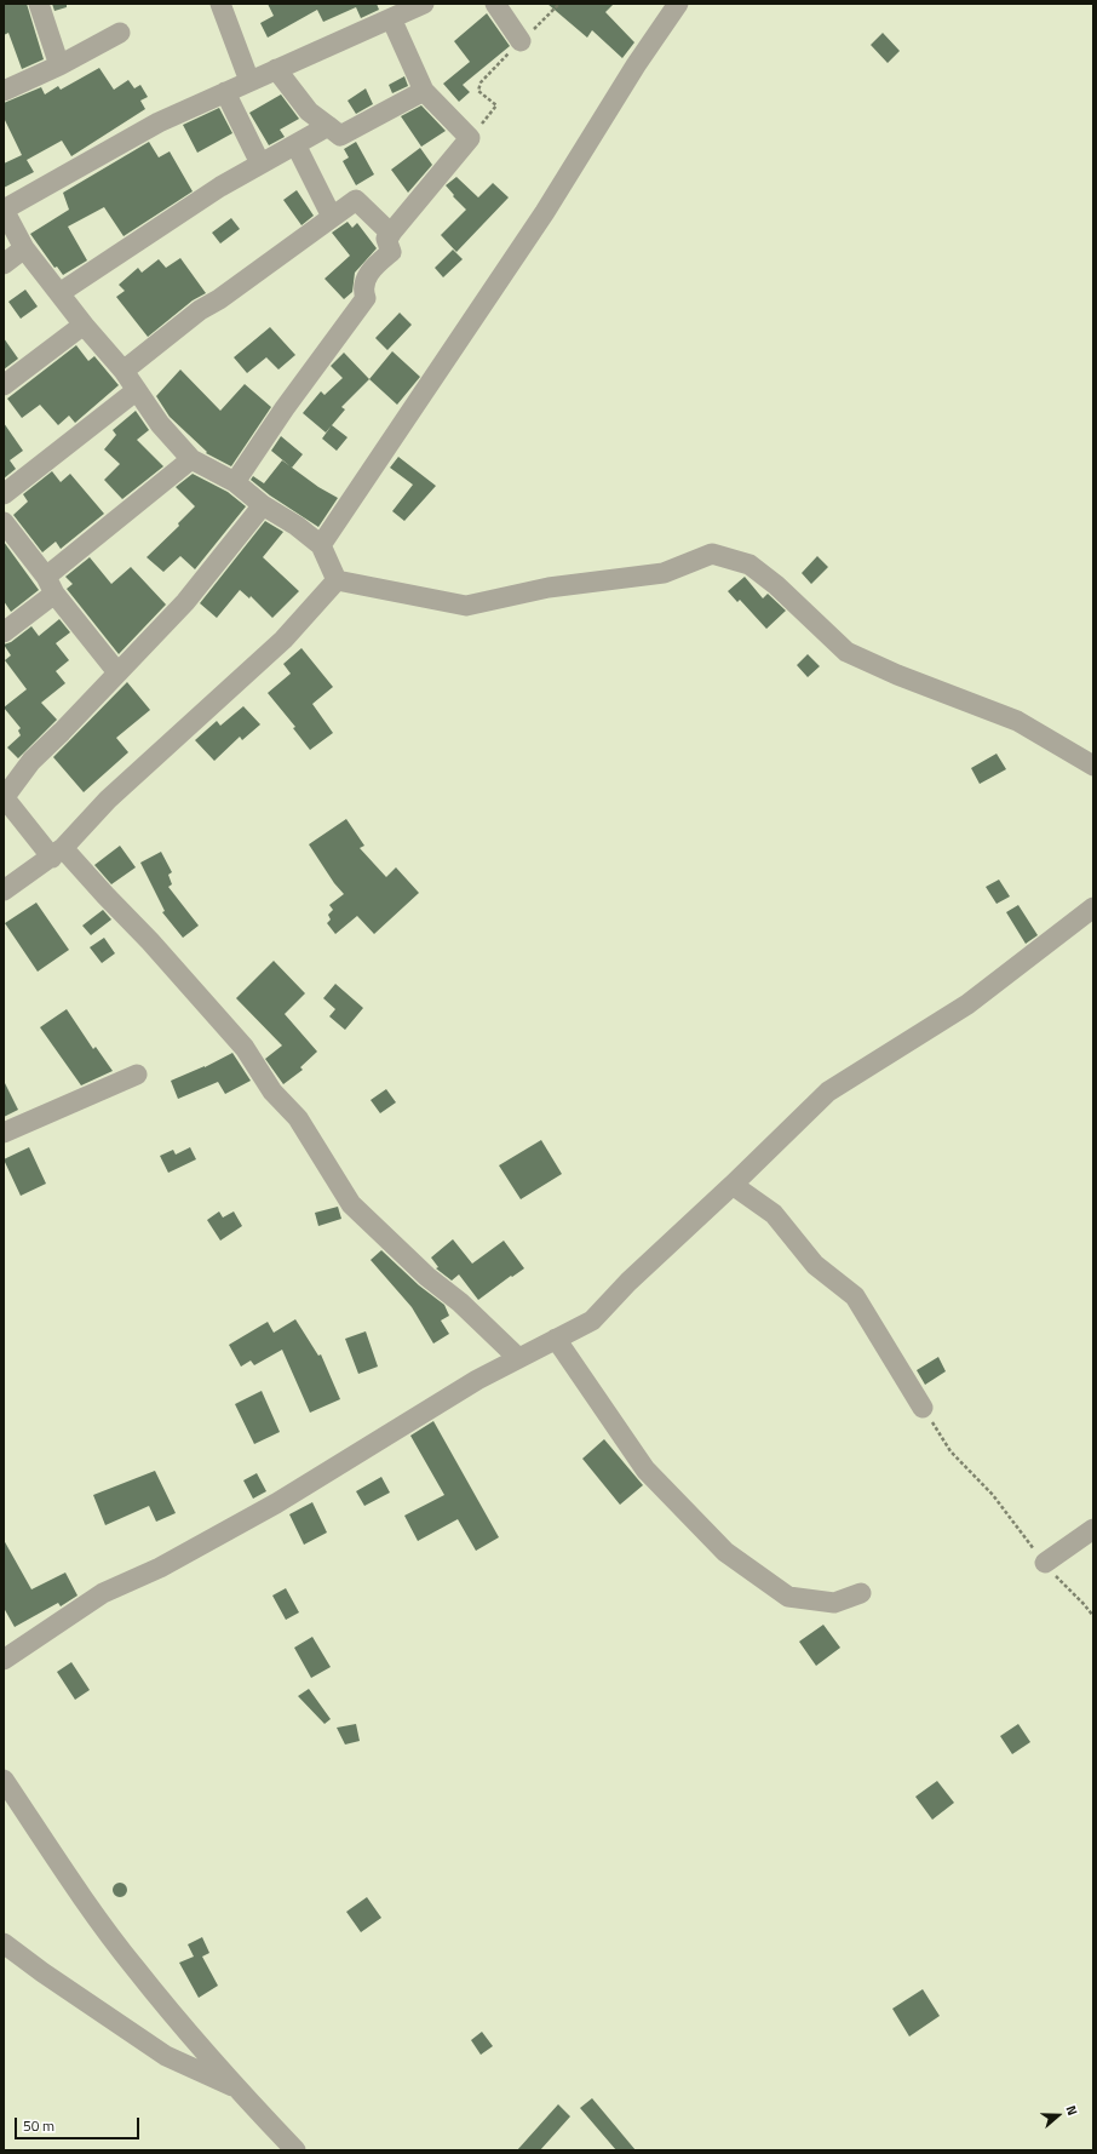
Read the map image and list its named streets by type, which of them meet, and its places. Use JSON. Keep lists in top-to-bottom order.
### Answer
{
  "scale_bar": "50 m",
  "north": "right"
}
